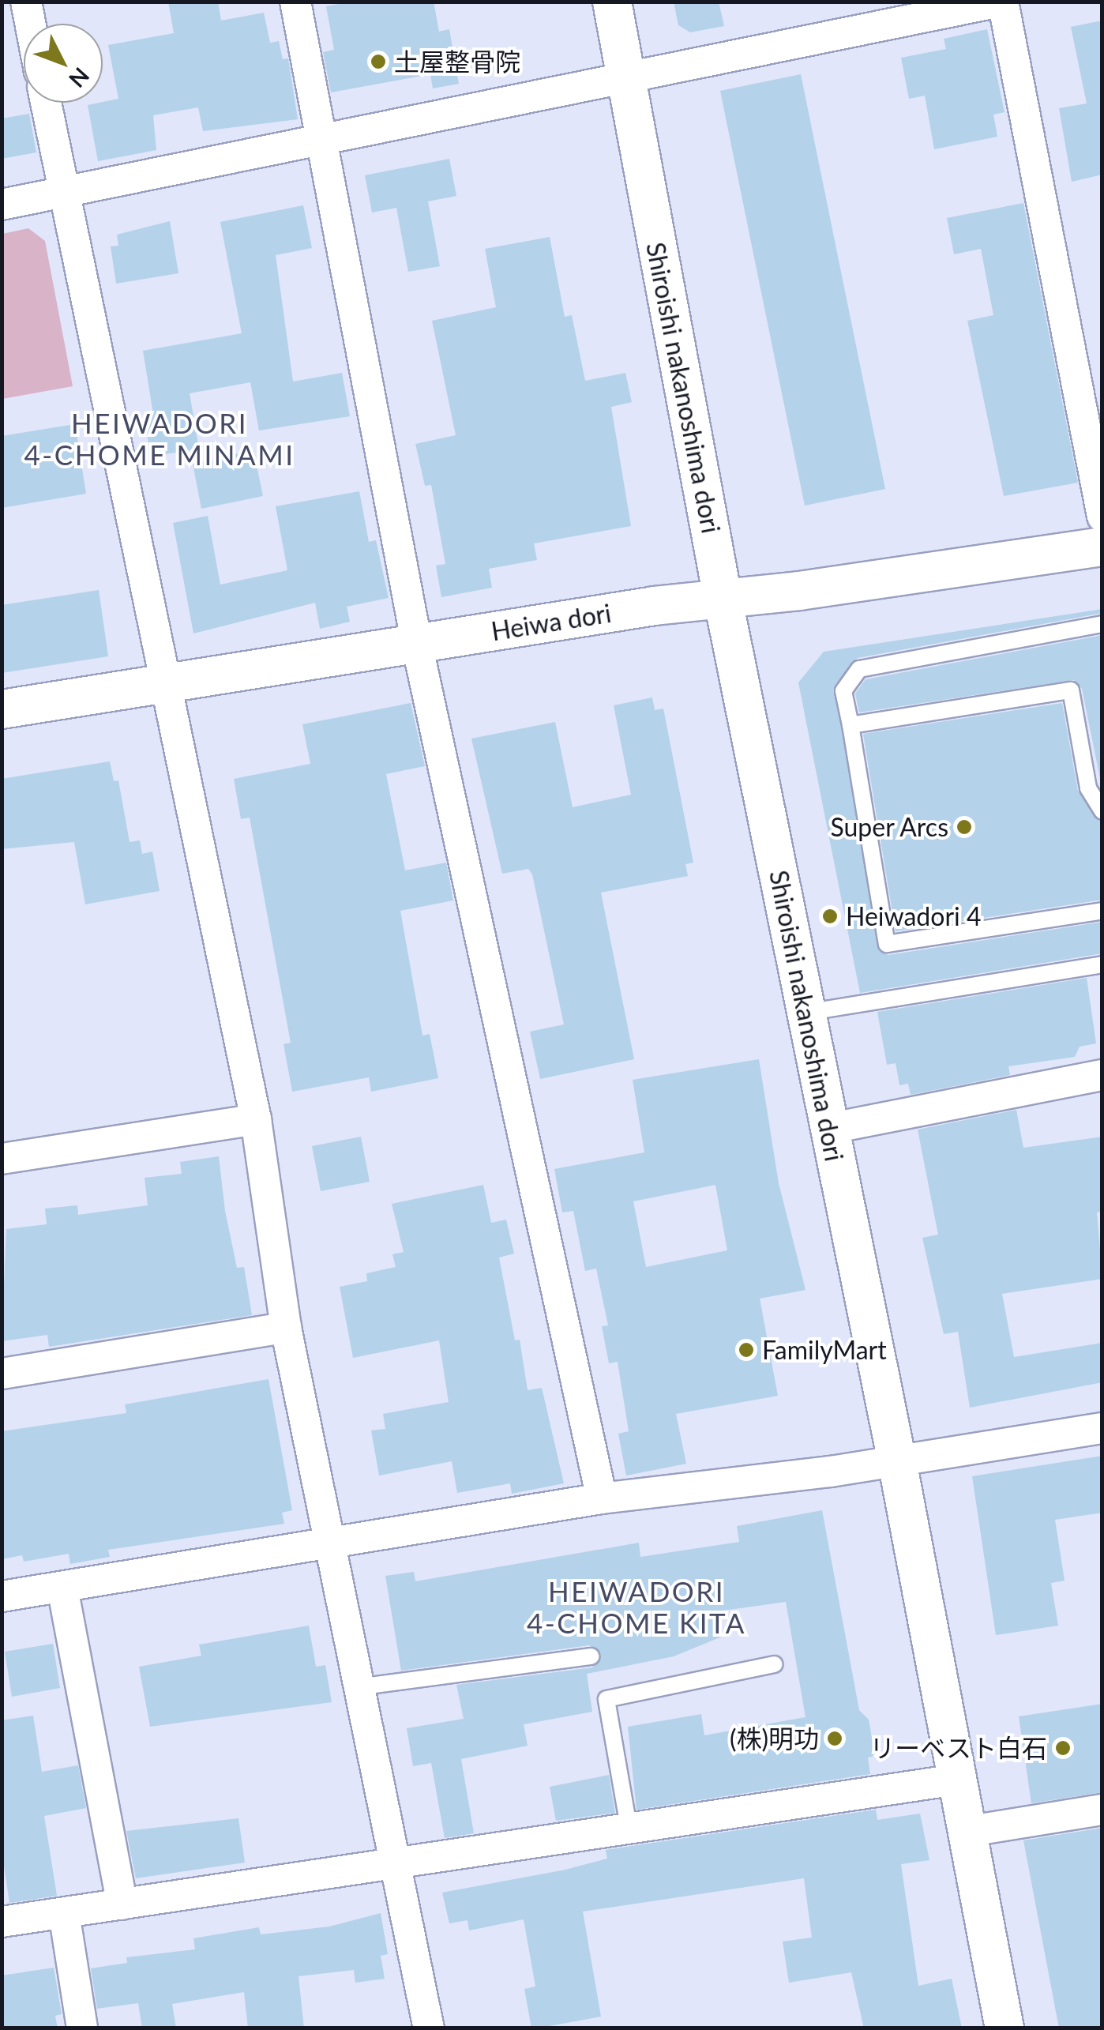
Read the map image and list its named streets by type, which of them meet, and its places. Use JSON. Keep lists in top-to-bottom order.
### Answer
{
  "streets": {
    "street": ["Shiroishi nakanoshima dori", "Heiwa dori"]
  },
  "crossings": [
    ["Shiroishi nakanoshima dori", "Heiwa dori"]
  ],
  "districts": ["HEIWADORI 4-CHOME MINAMI", "HEIWADORI 4-CHOME KITA"],
  "places": [
    "土屋整骨院",
    "Super Arcs",
    "Heiwadori 4",
    "FamilyMart",
    "(株)明功",
    "リーベスト白石"
  ],
  "north": "bottom right"
}
